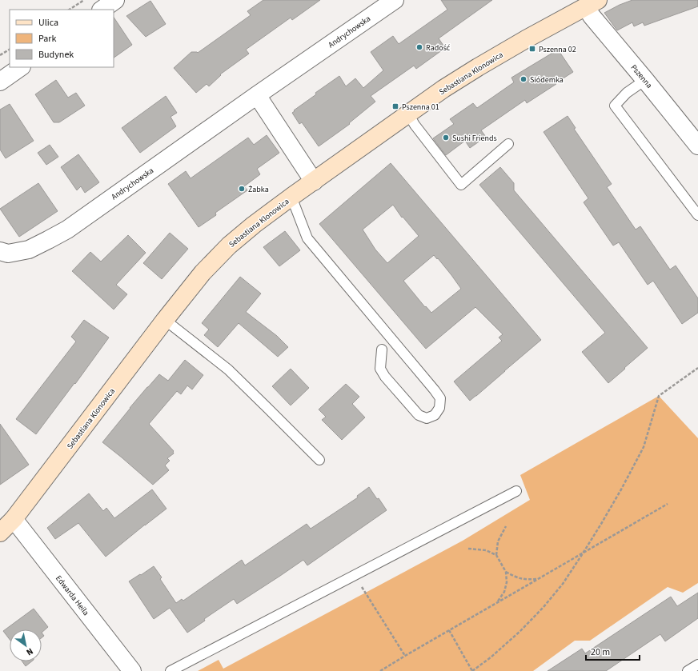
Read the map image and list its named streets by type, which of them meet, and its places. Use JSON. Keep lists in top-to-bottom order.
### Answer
{
  "streets": {
    "street": [
      "Andrychowska",
      "Sebastiana Klonowica",
      "Pszenna",
      "Edwarda Heila"
    ]
  },
  "crossings": [
    ["Sebastiana Klonowica", "Pszenna"],
    ["Sebastiana Klonowica", "Edwarda Heila"]
  ],
  "places": {
    "other": [
      "Radość",
      "Siódemka",
      "Sushi Friends",
      "Żabka"
    ],
    "transit": ["Pszenna 02", "Pszenna 01"]
  },
  "legend": ["Ulica", "Park", "Budynek"],
  "scale_bar": "20 m",
  "north": "bottom right"
}
